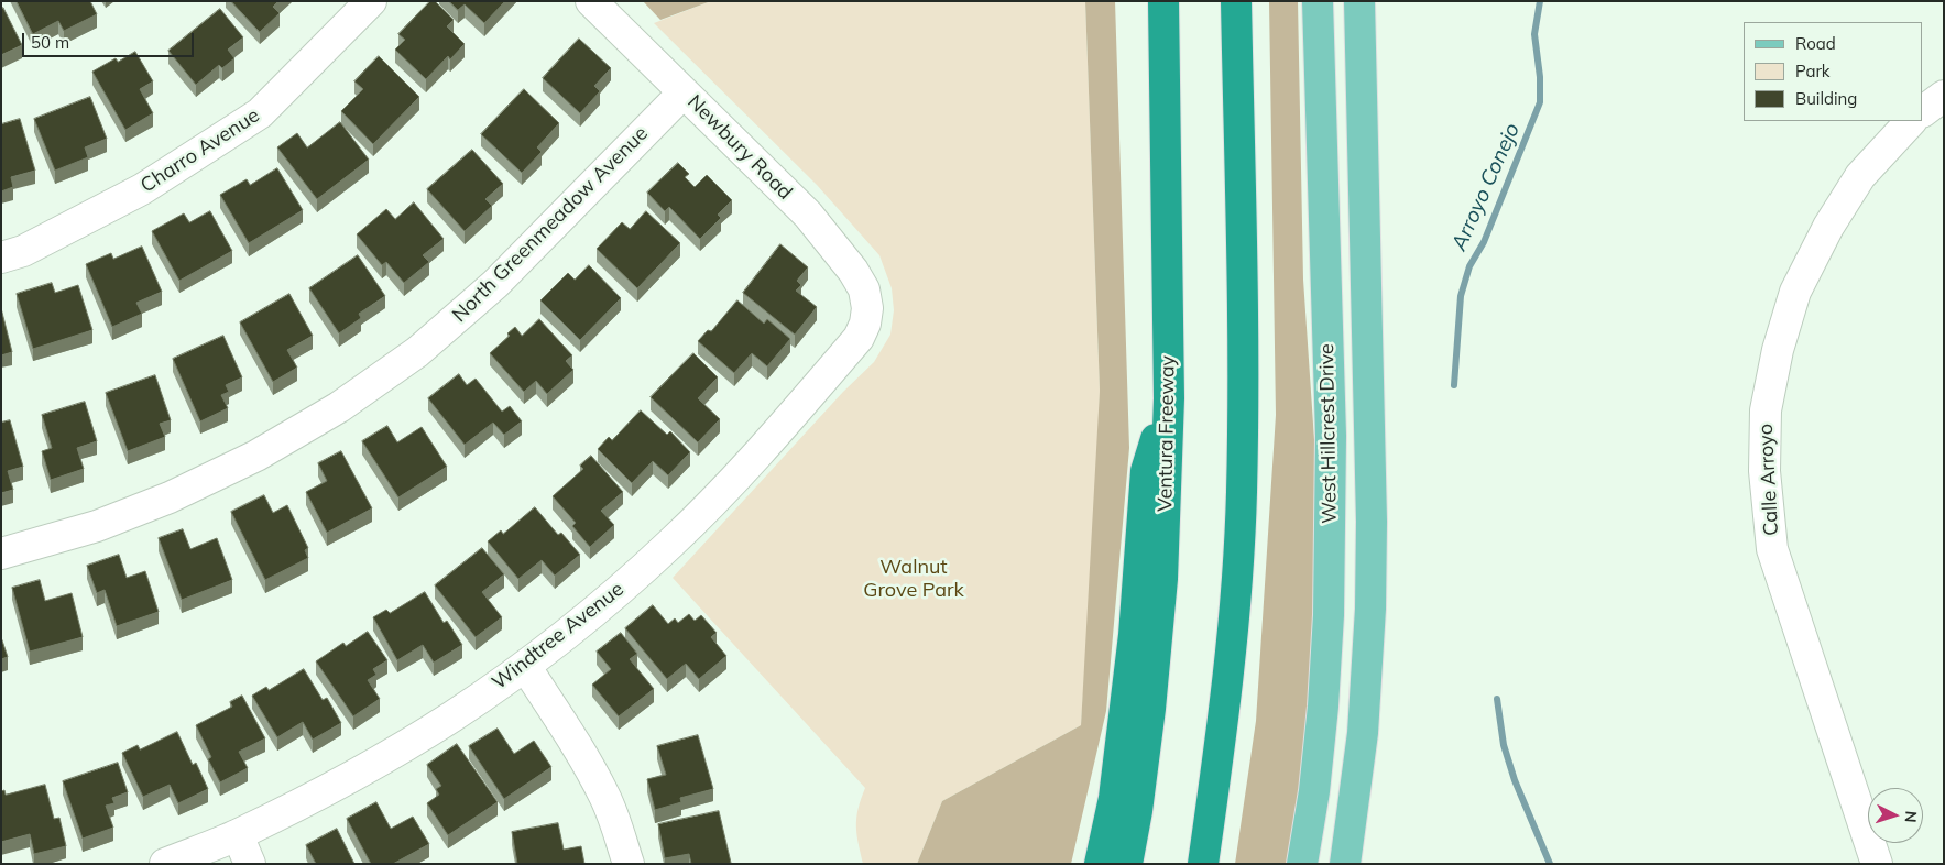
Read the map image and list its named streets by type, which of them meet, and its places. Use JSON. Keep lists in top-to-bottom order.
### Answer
{
  "streets": {
    "highway": ["Ventura Freeway"],
    "main road": ["West Hillcrest Drive"],
    "street": [
      "Newbury Road",
      "Charro Avenue",
      "North Greenmeadow Avenue",
      "Calle Arroyo",
      "Windtree Avenue"
    ]
  },
  "crossings": [
    ["Newbury Road", "North Greenmeadow Avenue"],
    ["Newbury Road", "Windtree Avenue"]
  ],
  "water": ["Arroyo Conejo"],
  "parks": ["Walnut Grove Park"],
  "legend": ["Road", "Park", "Building"],
  "scale_bar": "50 m",
  "north": "right"
}
